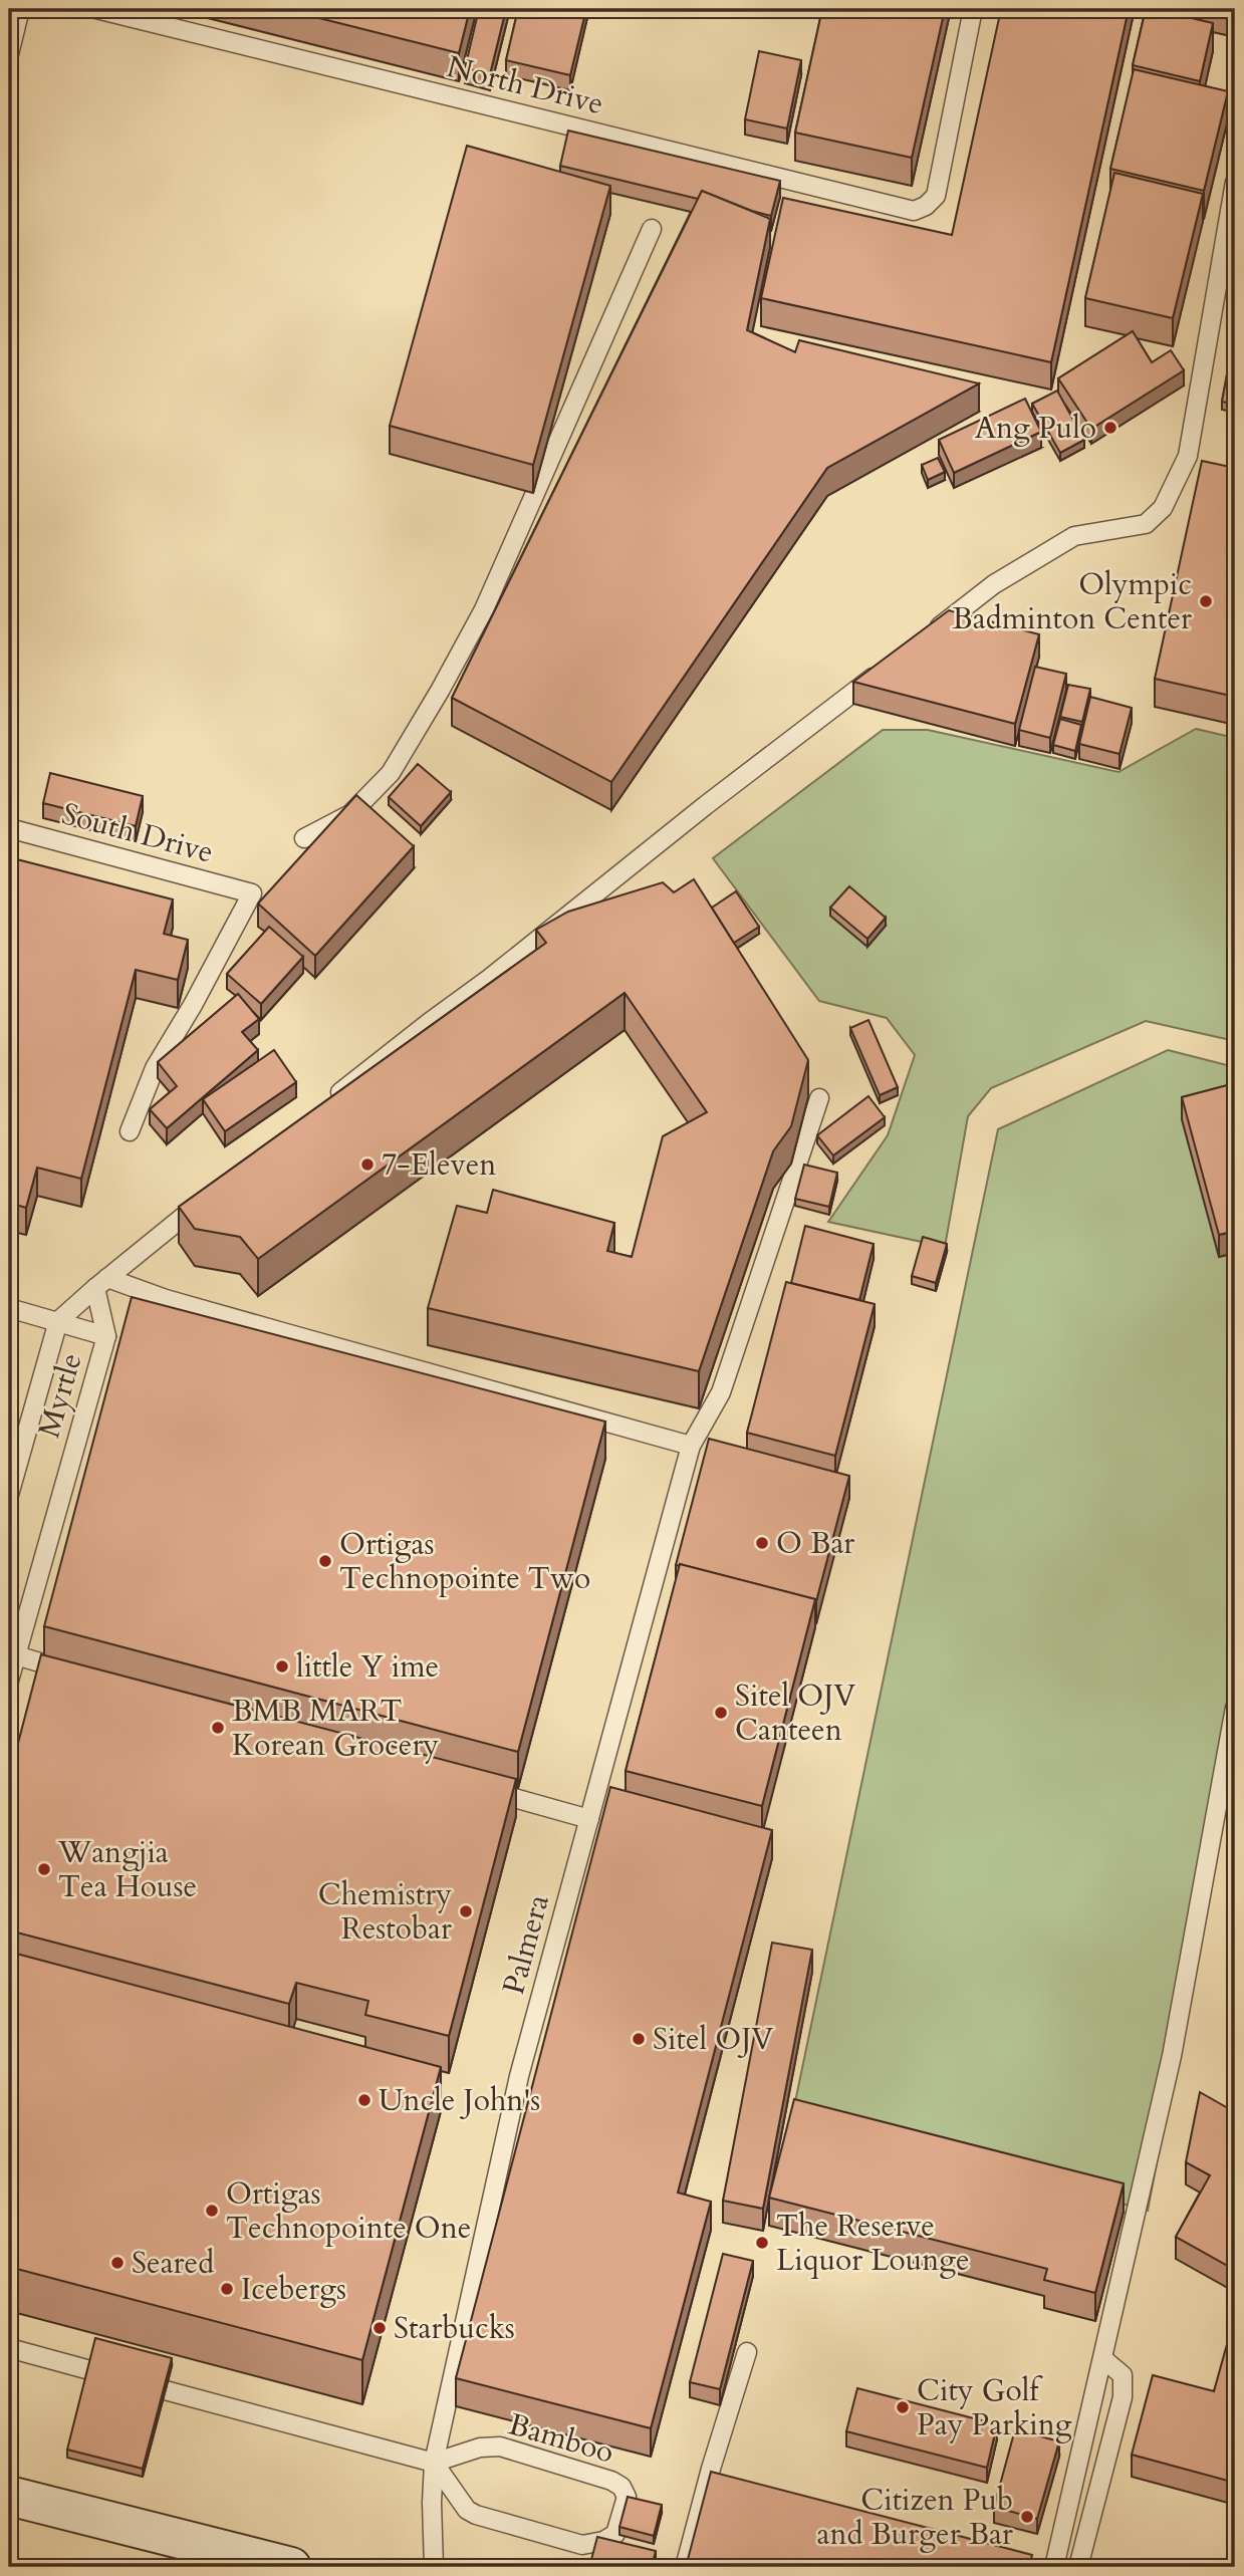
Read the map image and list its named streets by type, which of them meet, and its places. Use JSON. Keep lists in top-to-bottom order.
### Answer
{
  "streets": {
    "lane": [
      "North Drive",
      "South Drive",
      "Myrtle",
      "Palmera",
      "Bamboo"
    ]
  },
  "crossings": [
    ["Palmera", "Bamboo"]
  ],
  "places": [
    "Ang Pulo",
    "Olympic Badminton Center",
    "7-Eleven",
    "O Bar",
    "Ortigas Technopointe Two",
    "little Y ime",
    "Sitel OJV Canteen",
    "BMB MART Korean Grocery",
    "Wangjia Tea House",
    "Chemistry Restobar",
    "Sitel OJV",
    "Uncle John's",
    "Ortigas Technopointe One",
    "The Reserve Liquor Lounge",
    "Seared",
    "Icebergs",
    "Starbucks",
    "City Golf Pay Parking",
    "Citizen Pub and Burger Bar"
  ]
}
